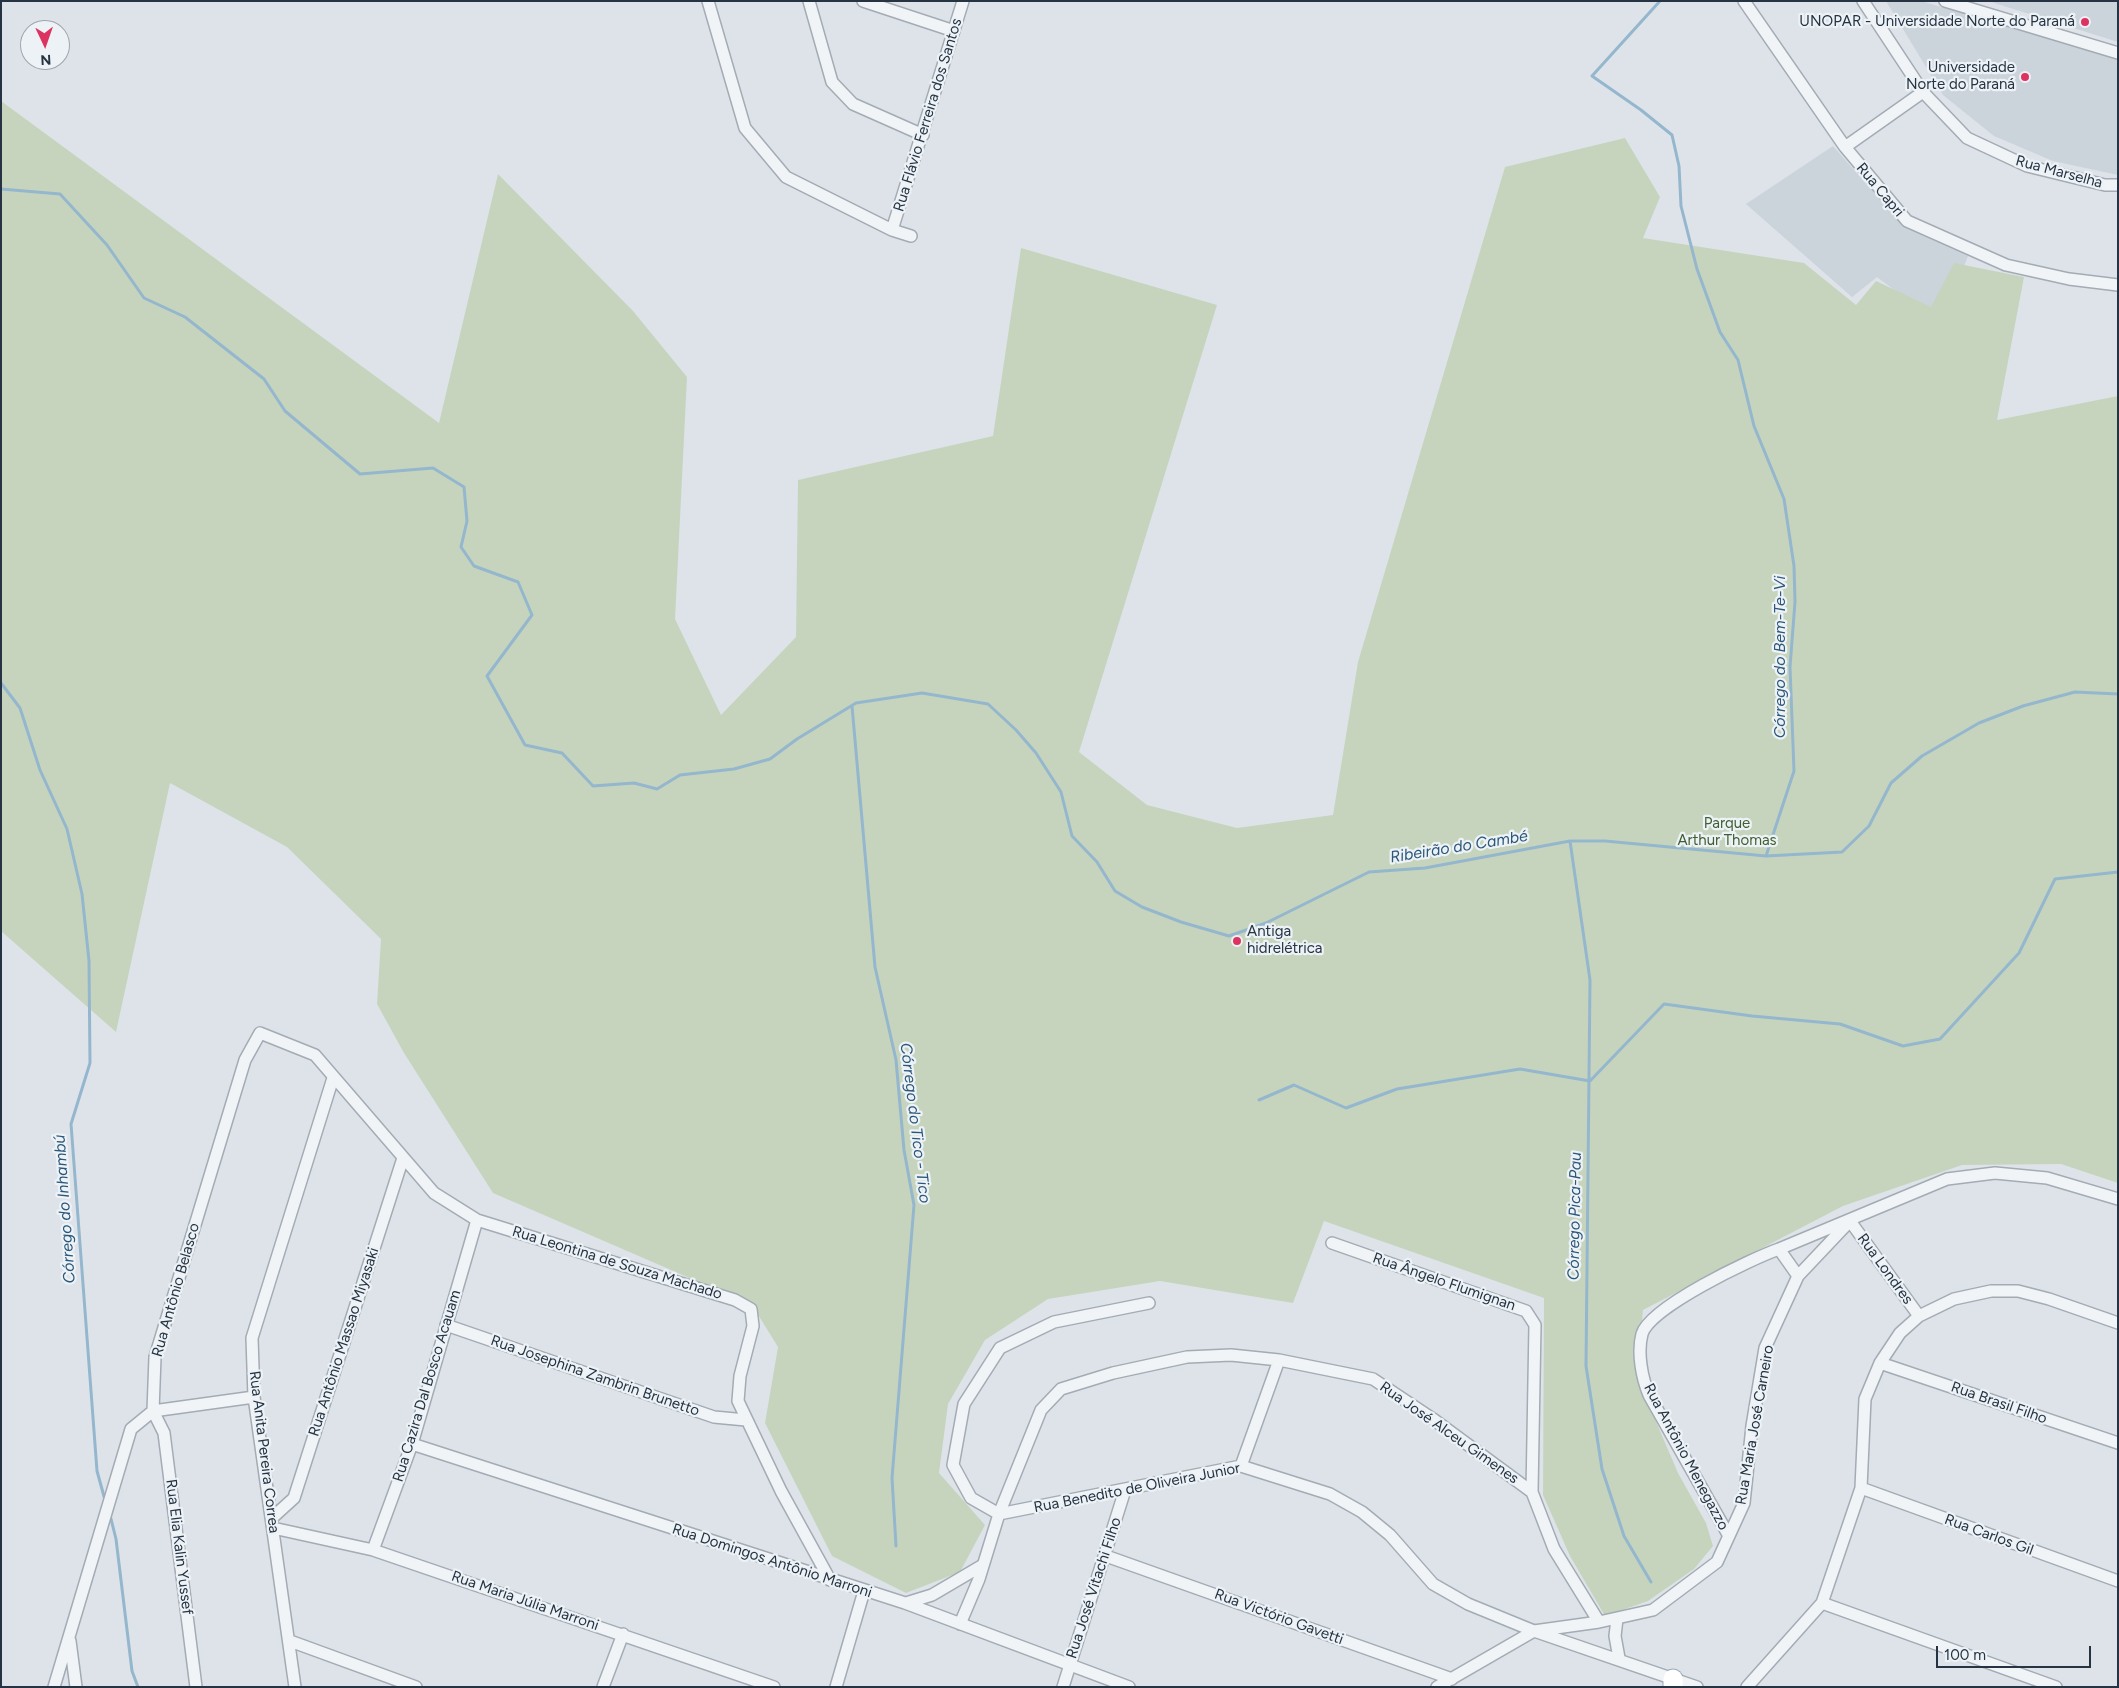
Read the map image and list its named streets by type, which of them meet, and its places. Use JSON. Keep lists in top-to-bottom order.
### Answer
{
  "streets": {
    "street": [
      "Rua Flávio Ferreira dos Santos",
      "Rua Marselha",
      "Rua Capri",
      "Rua Leontina de Souza Machado",
      "Rua Londres",
      "Rua Ângelo Flumignan",
      "Rua Antônio Belasco",
      "Rua Antônio Massao Miyasaki",
      "Rua Josephina Zambrin Brunetto",
      "Rua Cazira Dal Bosco Acauam",
      "Rua Brasil Filho",
      "Rua Maria José Carneiro",
      "Rua José Alceu Gimenes",
      "Rua Anita Pereira Correa",
      "Rua Antônio Menegazzo",
      "Rua Benedito de Oliveira Junior",
      "Rua Carlos Gil",
      "Rua Elia Kalin Yussef",
      "Rua Domingos Antônio Marroni",
      "Rua José Vitachi Filho",
      "Rua Maria Júlia Marroni",
      "Rua Victório Gavetti"
    ]
  },
  "crossings": [
    ["Rua Leontina de Souza Machado", "Rua Antônio Belasco"],
    ["Rua Leontina de Souza Machado", "Rua Antônio Massao Miyasaki"],
    ["Rua Leontina de Souza Machado", "Rua Josephina Zambrin Brunetto"],
    ["Rua Leontina de Souza Machado", "Rua Cazira Dal Bosco Acauam"],
    ["Rua Leontina de Souza Machado", "Rua Anita Pereira Correa"],
    ["Rua Leontina de Souza Machado", "Rua Domingos Antônio Marroni"],
    ["Rua Londres", "Rua Maria José Carneiro"],
    ["Rua Londres", "Rua Antônio Menegazzo"],
    ["Rua Ângelo Flumignan", "Rua Maria José Carneiro"],
    ["Rua Ângelo Flumignan", "Rua José Alceu Gimenes"],
    ["Rua Antônio Belasco", "Rua Elia Kalin Yussef"],
    ["Rua Antônio Massao Miyasaki", "Rua Anita Pereira Correa"],
    ["Rua Antônio Massao Miyasaki", "Rua Maria Júlia Marroni"],
    ["Rua Josephina Zambrin Brunetto", "Rua Cazira Dal Bosco Acauam"],
    ["Rua Cazira Dal Bosco Acauam", "Rua Domingos Antônio Marroni"],
    ["Rua Cazira Dal Bosco Acauam", "Rua Maria Júlia Marroni"],
    ["Rua Maria José Carneiro", "Rua Antônio Menegazzo"],
    ["Rua Maria José Carneiro", "Rua Benedito de Oliveira Junior"],
    ["Rua Maria José Carneiro", "Rua Victório Gavetti"],
    ["Rua José Alceu Gimenes", "Rua Benedito de Oliveira Junior"],
    ["Rua José Alceu Gimenes", "Rua Domingos Antônio Marroni"],
    ["Rua Anita Pereira Correa", "Rua Maria Júlia Marroni"],
    ["Rua Benedito de Oliveira Junior", "Rua José Vitachi Filho"],
    ["Rua Domingos Antônio Marroni", "Rua José Vitachi Filho"],
    ["Rua José Vitachi Filho", "Rua Victório Gavetti"]
  ],
  "water": [
    "Córrego do Bem-Te-Vi",
    "Ribeirão do Cambé",
    "Córrego do Tico - Tico",
    "Córrego do Inhambú",
    "Córrego Pica-Pau"
  ],
  "parks": ["Parque Arthur Thomas"],
  "places": ["UNOPAR - Universidade Norte do Paraná", "Universidade Norte do Paraná", "Antiga hidrelétrica"],
  "scale_bar": "100 m",
  "north": "bottom"
}
